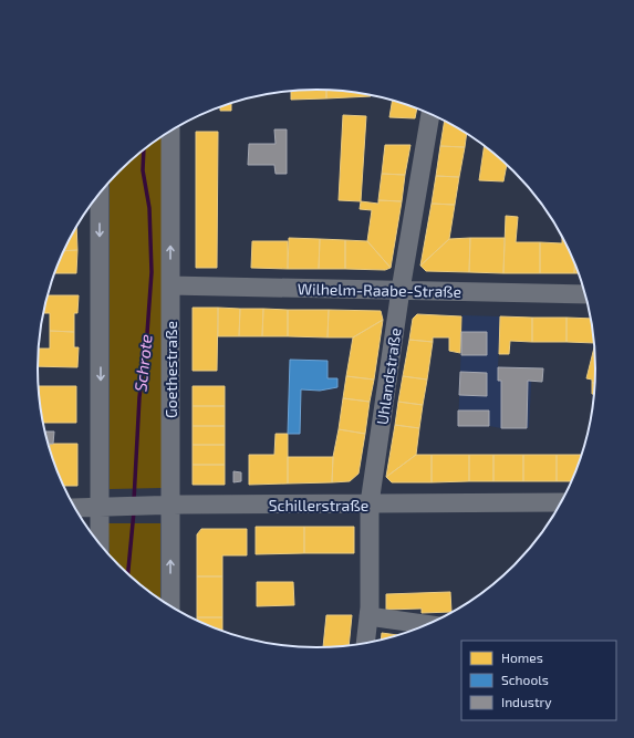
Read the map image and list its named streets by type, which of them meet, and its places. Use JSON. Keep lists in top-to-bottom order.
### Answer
{
  "streets": {
    "street": [
      "Wilhelm-Raabe-Straße",
      "Goethestraße",
      "Uhlandstraße",
      "Schillerstraße"
    ]
  },
  "crossings": [
    ["Wilhelm-Raabe-Straße", "Goethestraße"],
    ["Wilhelm-Raabe-Straße", "Uhlandstraße"],
    ["Goethestraße", "Schillerstraße"],
    ["Uhlandstraße", "Schillerstraße"]
  ],
  "water": ["Schrote"],
  "legend": ["Homes", "Schools", "Industry"]
}
